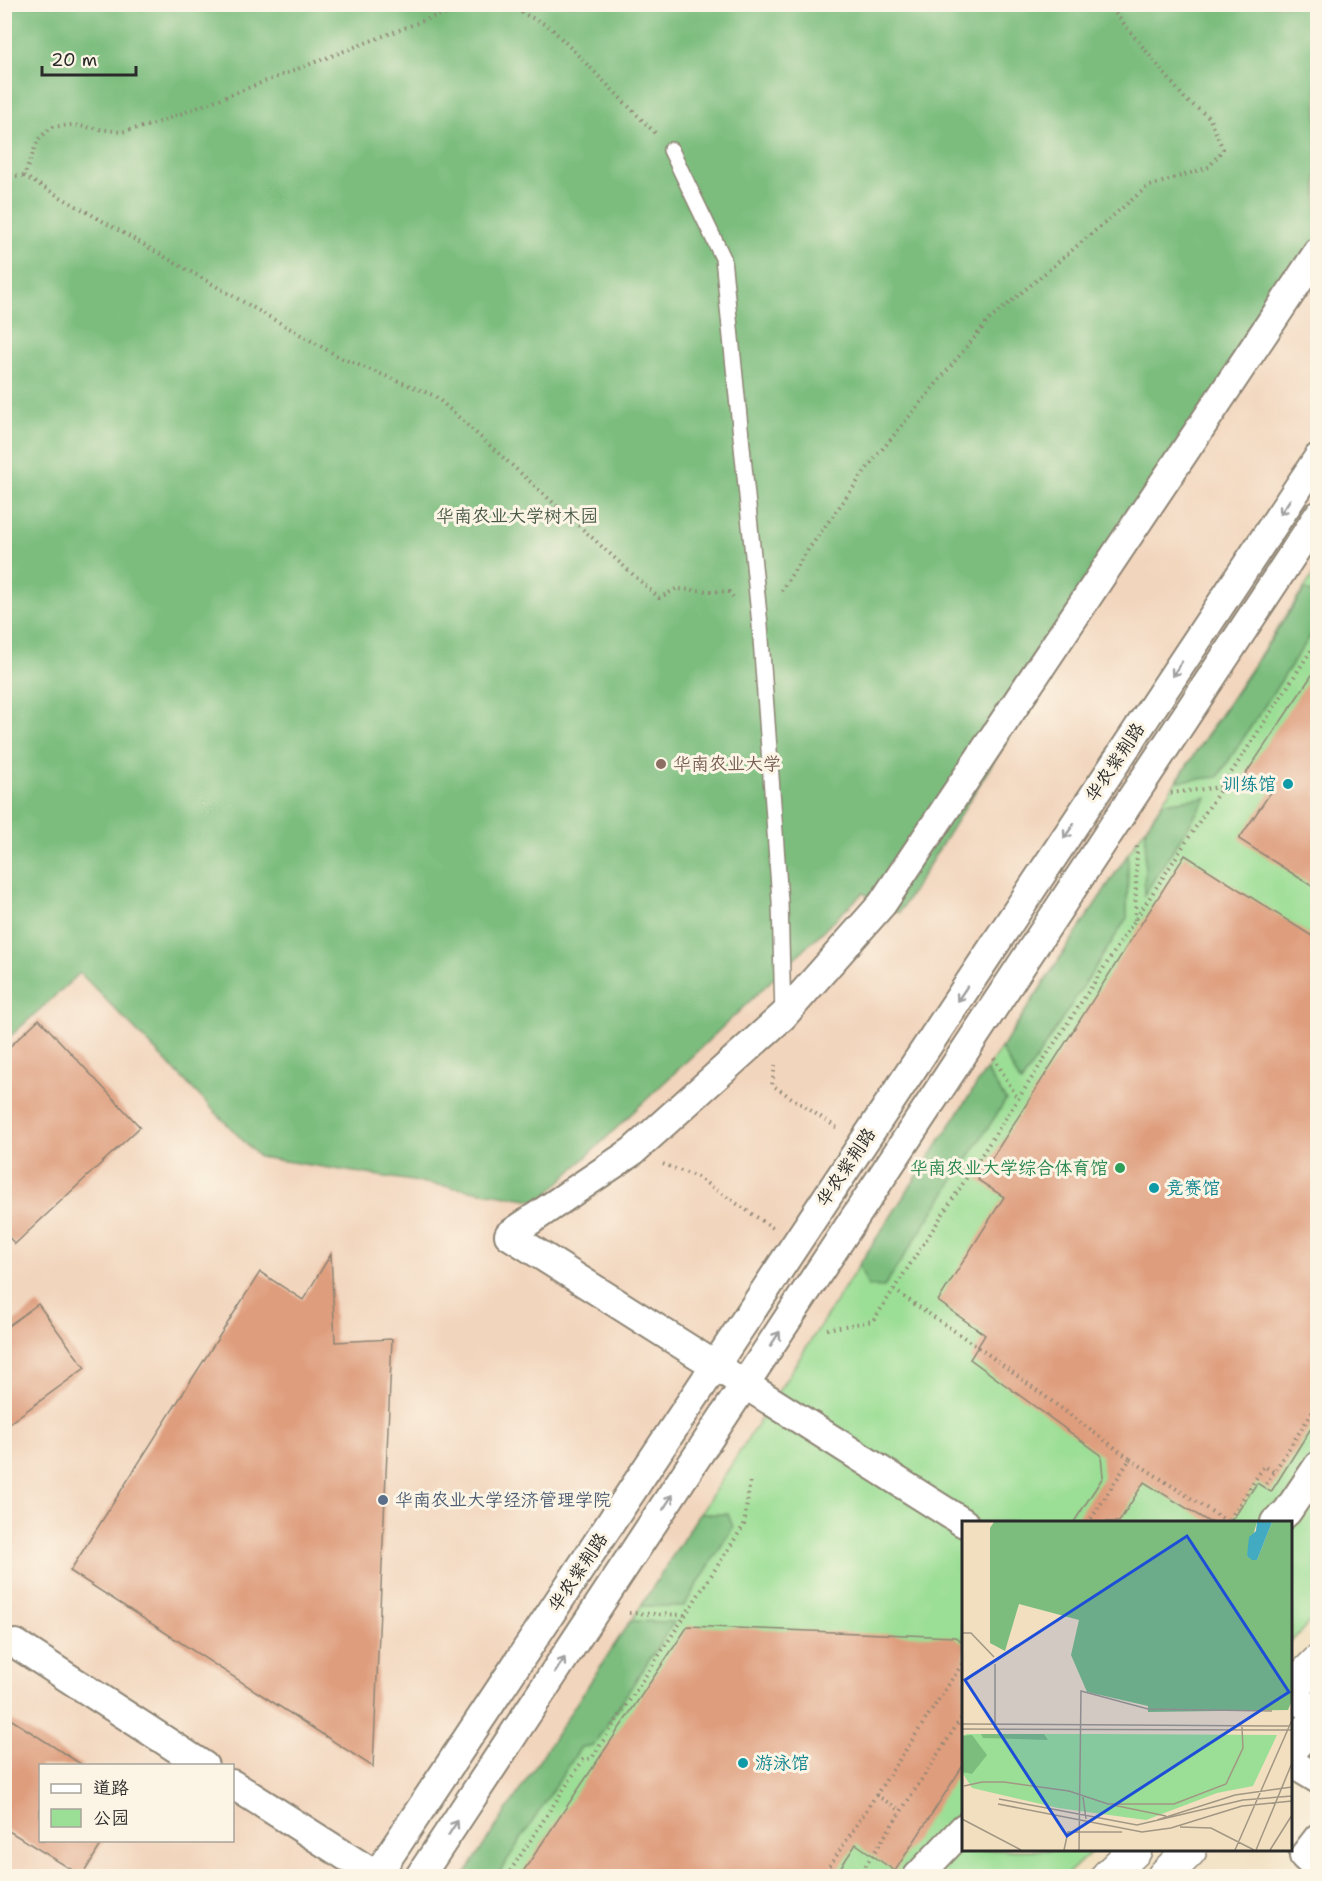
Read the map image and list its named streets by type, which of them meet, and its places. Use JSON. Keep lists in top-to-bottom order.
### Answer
{
  "streets": {
    "street": ["华农紫荆路"]
  },
  "parks": ["华南农业大学树木园"],
  "places": [
    "华南农业大学",
    "训练馆",
    "华南农业大学综合体育馆",
    "竞赛馆",
    "华南农业大学经济管理学院",
    "游泳馆"
  ],
  "legend": ["道路", "公园"],
  "scale_bar": "20 m"
}
